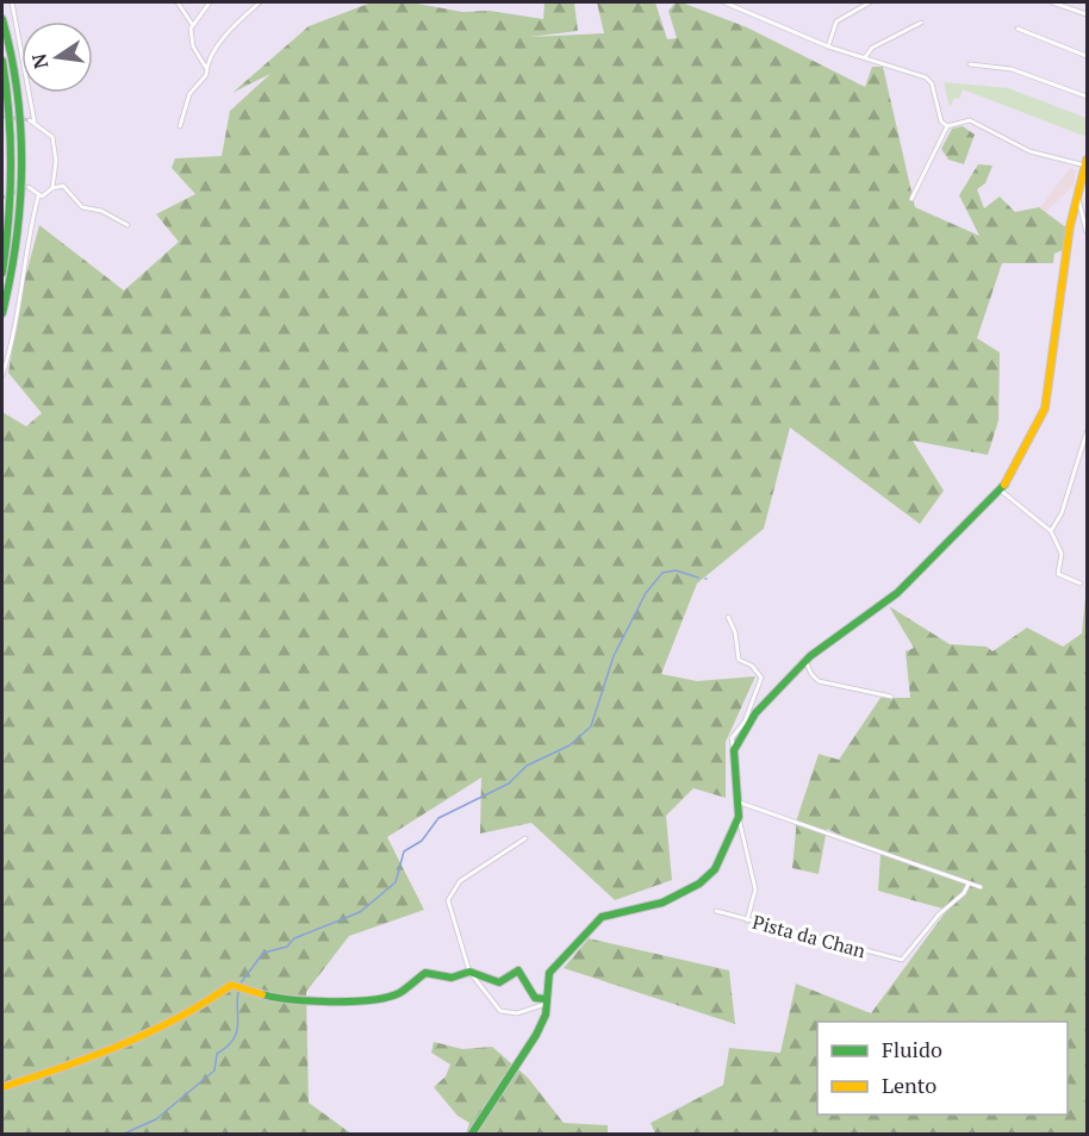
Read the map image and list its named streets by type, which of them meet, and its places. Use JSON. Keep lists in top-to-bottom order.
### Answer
{
  "streets": {
    "street": ["Pista da Chan"]
  },
  "legend": ["Fluido", "Lento"],
  "north": "left"
}
